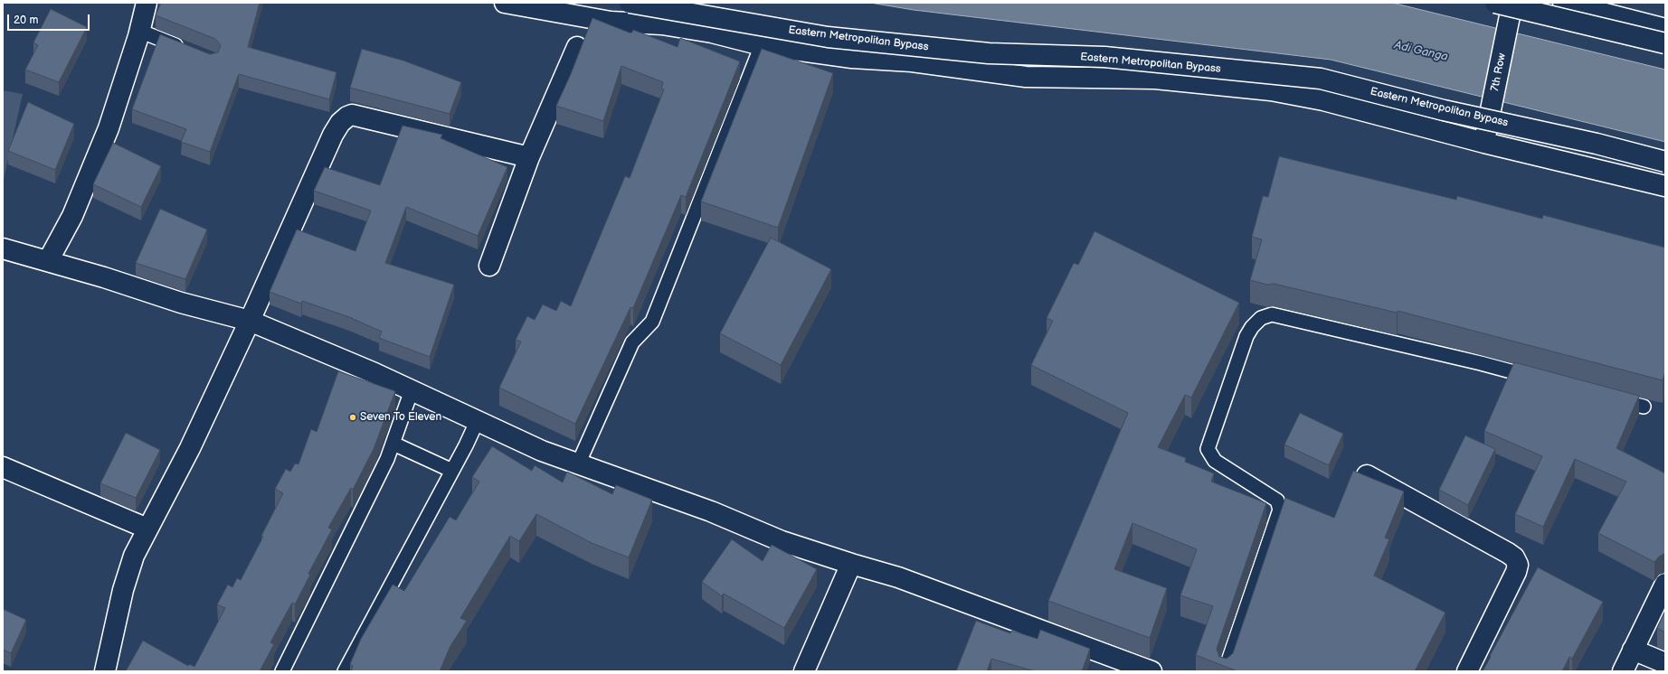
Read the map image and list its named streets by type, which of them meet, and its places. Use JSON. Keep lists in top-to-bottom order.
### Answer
{
  "streets": {
    "street": ["Eastern Metropolitan Bypass", "7th Row"]
  },
  "water": ["Adi Ganga"],
  "places": ["Seven To Eleven"],
  "scale_bar": "20 m"
}
